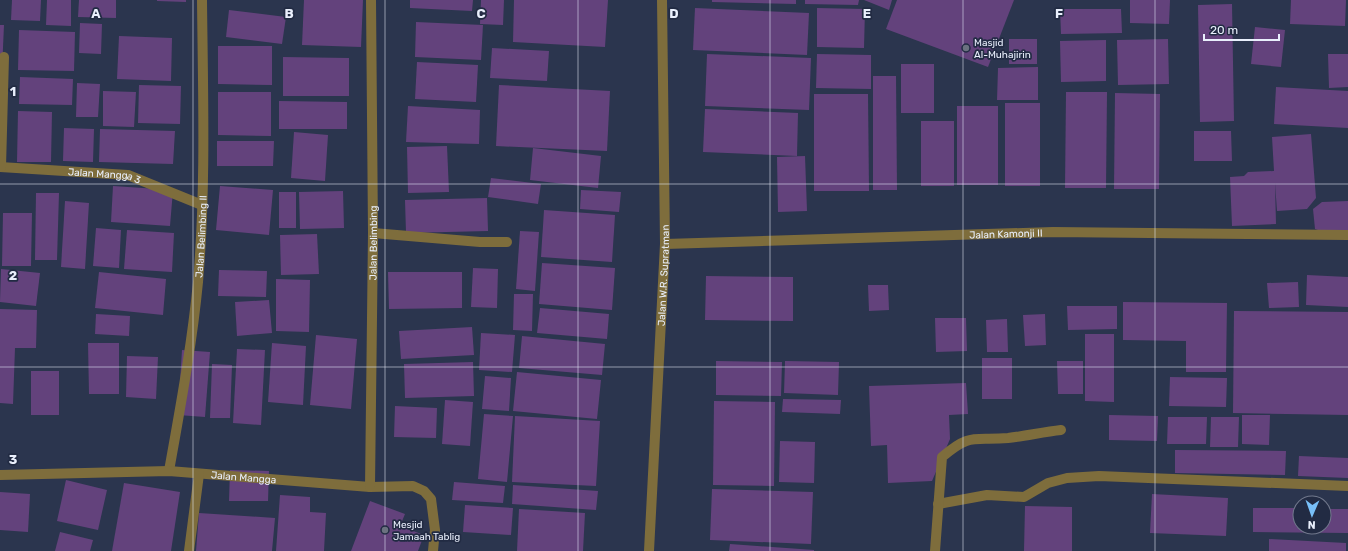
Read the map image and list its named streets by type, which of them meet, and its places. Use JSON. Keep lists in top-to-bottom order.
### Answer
{
  "streets": {
    "street": [
      "Jalan Mangga 3",
      "Jalan Kamonji II",
      "Jalan Belimbing II",
      "Jalan Belimbing",
      "Jalan W.R. Supratman",
      "Jalan Mangga"
    ]
  },
  "crossings": [
    ["Jalan Mangga 3", "Jalan Belimbing II"],
    ["Jalan Kamonji II", "Jalan W.R. Supratman"],
    ["Jalan Belimbing II", "Jalan Mangga"],
    ["Jalan Belimbing", "Jalan Mangga"]
  ],
  "places": ["Masjid Al-Muhajirin", "Mesjid Jamaah Tablig"],
  "scale_bar": "20 m",
  "north": "bottom",
  "grid": {
    "columns": [
      "A",
      "B",
      "C",
      "D",
      "E",
      "F"
    ],
    "rows": ["1", "2", "3"]
  }
}
